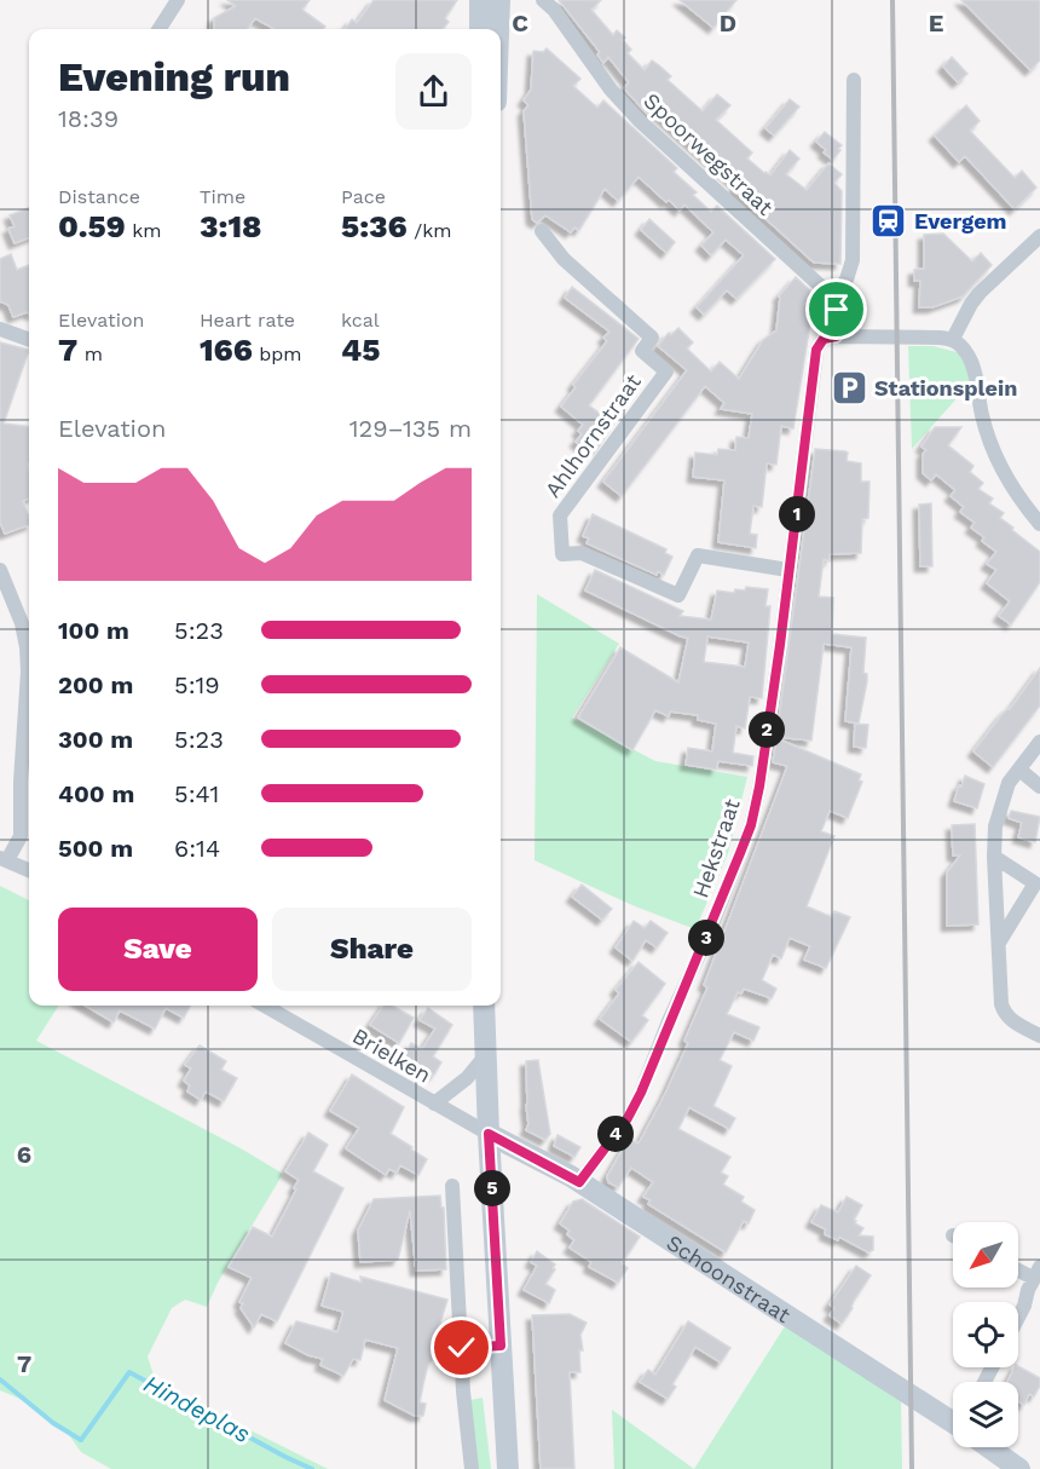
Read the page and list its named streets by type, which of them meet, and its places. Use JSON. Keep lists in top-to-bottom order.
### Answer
{
  "streets": {
    "main road": ["Schoonstraat"],
    "street": [
      "Spoorwegstraat",
      "Ahlhornstraat",
      "Hekstraat",
      "Brielken"
    ]
  },
  "crossings": [
    ["Ahlhornstraat", "Hekstraat"],
    ["Hekstraat", "Schoonstraat"],
    ["Brielken", "Schoonstraat"]
  ],
  "water": ["Hindeplas"],
  "places": {
    "station": ["Evergem"],
    "parking": ["Stationsplein"]
  },
  "north": "bottom left",
  "page": {
    "heading": ["Evening run", "18:39"],
    "stats": [
      ["Distance", "0.59 km"],
      ["Time", "3:18"],
      ["Pace", "5:36 /km"],
      ["Elevation", "7 m"],
      ["Heart rate", "166 bpm"],
      ["kcal", "45"]
    ],
    "chart": ["Elevation", "129–135 m"],
    "pins": [
      "1",
      "2",
      "3",
      "4",
      "5"
    ],
    "list": [
      {
        "name": "100 m",
        "note": "5:23"
      },
      {
        "name": "200 m",
        "note": "5:19"
      },
      {
        "name": "300 m",
        "note": "5:23"
      },
      {
        "name": "400 m",
        "note": "5:41"
      },
      {
        "name": "500 m",
        "note": "6:14"
      }
    ],
    "buttons": ["Save", "Share"]
  },
  "grid": {
    "columns": ["C", "D", "E"],
    "rows": ["6", "7"]
  }
}
